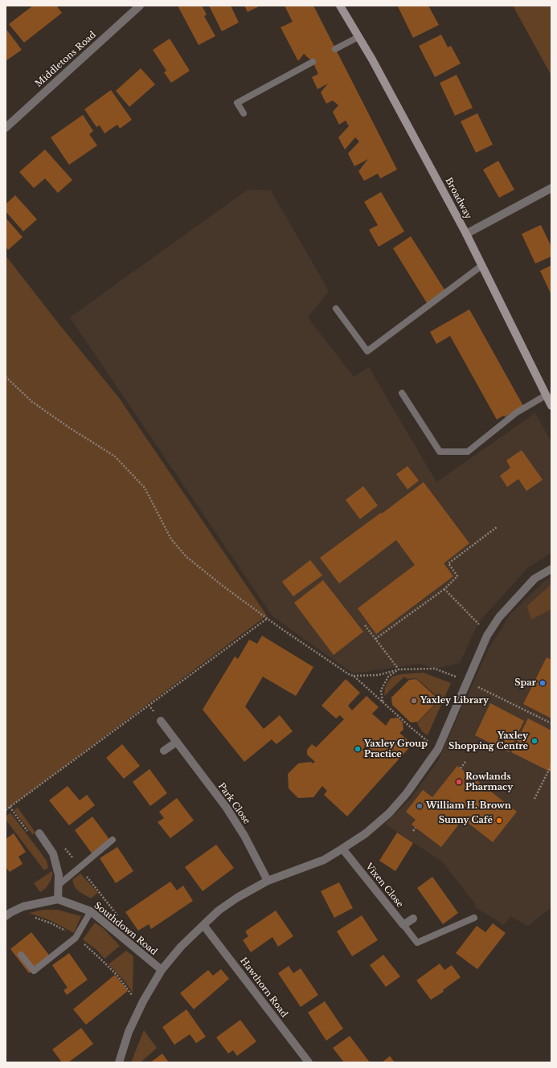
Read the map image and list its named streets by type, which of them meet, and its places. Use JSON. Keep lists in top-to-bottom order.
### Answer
{
  "streets": {
    "main road": ["Broadway"],
    "street": [
      "Middletons Road",
      "Park Close",
      "Vixen Close",
      "Southdown Road",
      "Hawthorn Road"
    ]
  },
  "places": [
    "Spar",
    "Yaxley Library",
    "Yaxley Shopping Centre",
    "Yaxley Group Practice",
    "Rowlands Pharmacy",
    "William H. Brown",
    "Sunny Café"
  ]
}
